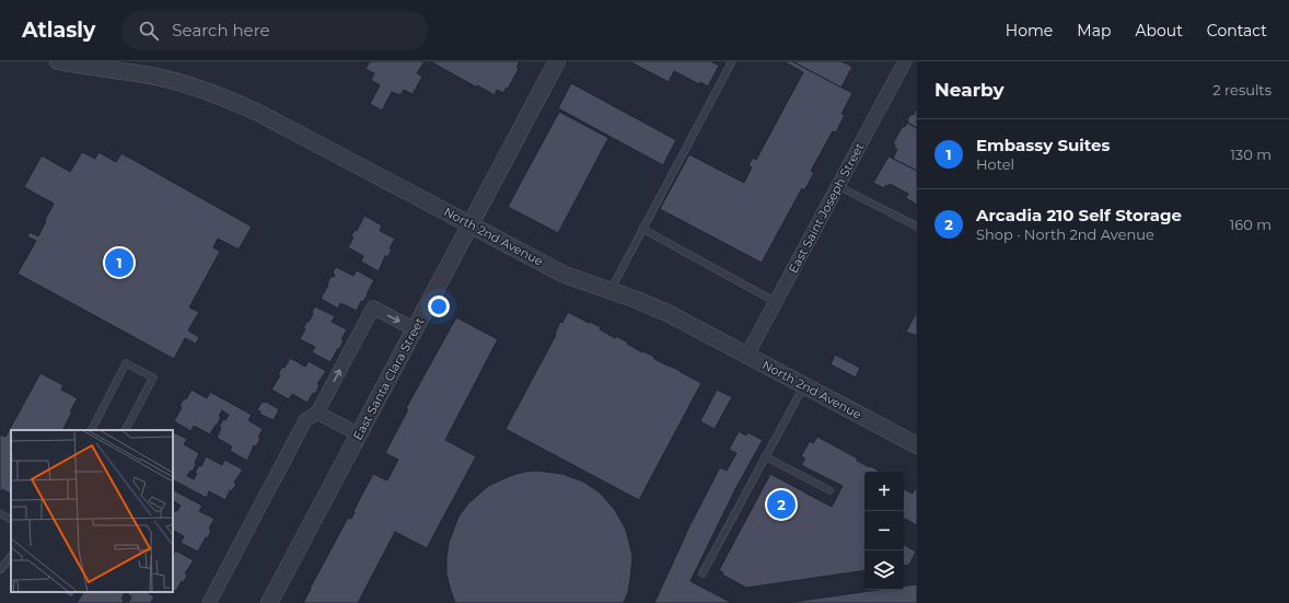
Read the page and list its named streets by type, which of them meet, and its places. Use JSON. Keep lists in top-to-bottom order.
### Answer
{
  "streets": {
    "street": ["East Saint Joseph Street", "North 2nd Avenue", "East Santa Clara Street"]
  },
  "crossings": [
    ["East Saint Joseph Street", "North 2nd Avenue"],
    ["North 2nd Avenue", "East Santa Clara Street"]
  ],
  "page": {
    "header": "Atlasly",
    "search": "Search here",
    "nav": [
      "Home",
      "Map",
      "About",
      "Contact"
    ],
    "heading": ["Nearby", "2 results"],
    "list": [
      {
        "mark": "1",
        "name": "Embassy Suites",
        "note": "Hotel",
        "value": "130 m"
      },
      {
        "mark": "2",
        "name": "Arcadia 210 Self Storage",
        "note": "Shop · North 2nd Avenue",
        "value": "160 m"
      }
    ],
    "pins": ["1", "2"],
    "map_buttons": ["+", "−"]
  }
}
